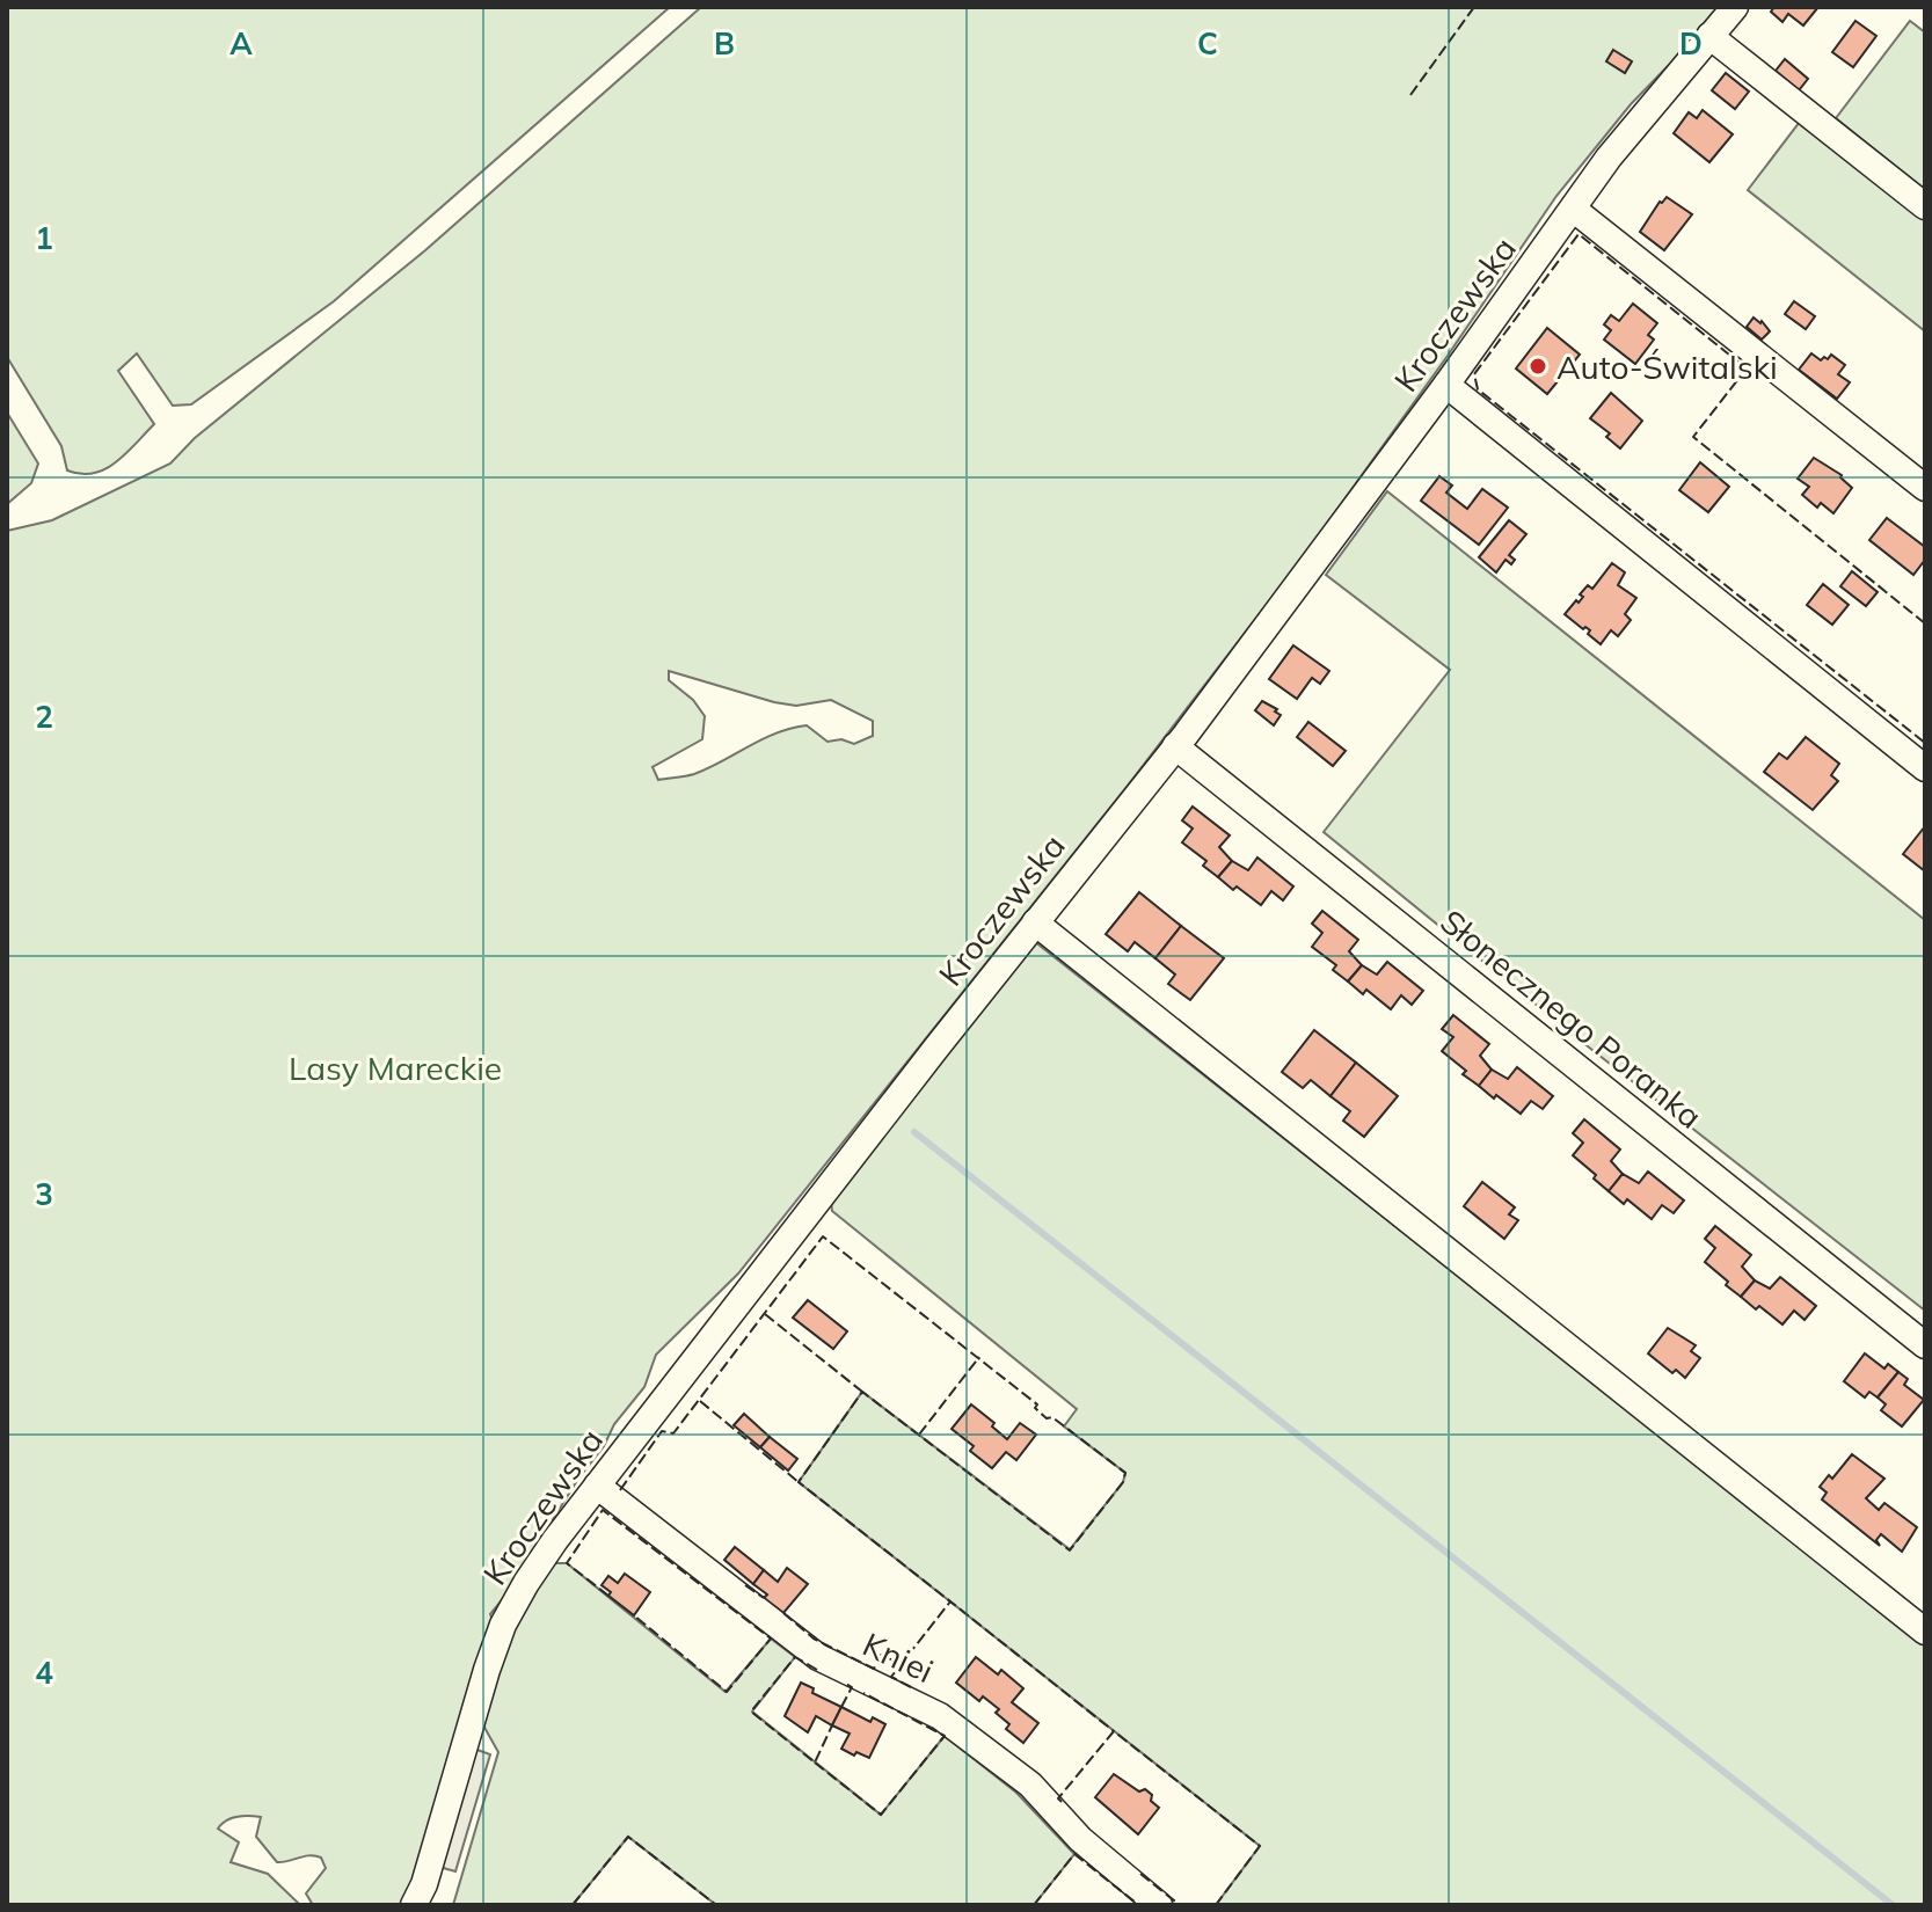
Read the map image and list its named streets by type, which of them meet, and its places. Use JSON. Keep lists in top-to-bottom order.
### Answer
{
  "streets": {
    "street": ["Kroczewska", "Słonecznego Poranka", "Kniei"]
  },
  "crossings": [
    ["Kroczewska", "Słonecznego Poranka"],
    ["Kroczewska", "Kniei"]
  ],
  "parks": ["Lasy Mareckie"],
  "places": ["Auto-Świtalski"],
  "grid": {
    "columns": [
      "A",
      "B",
      "C",
      "D"
    ],
    "rows": [
      "1",
      "2",
      "3",
      "4"
    ]
  }
}
